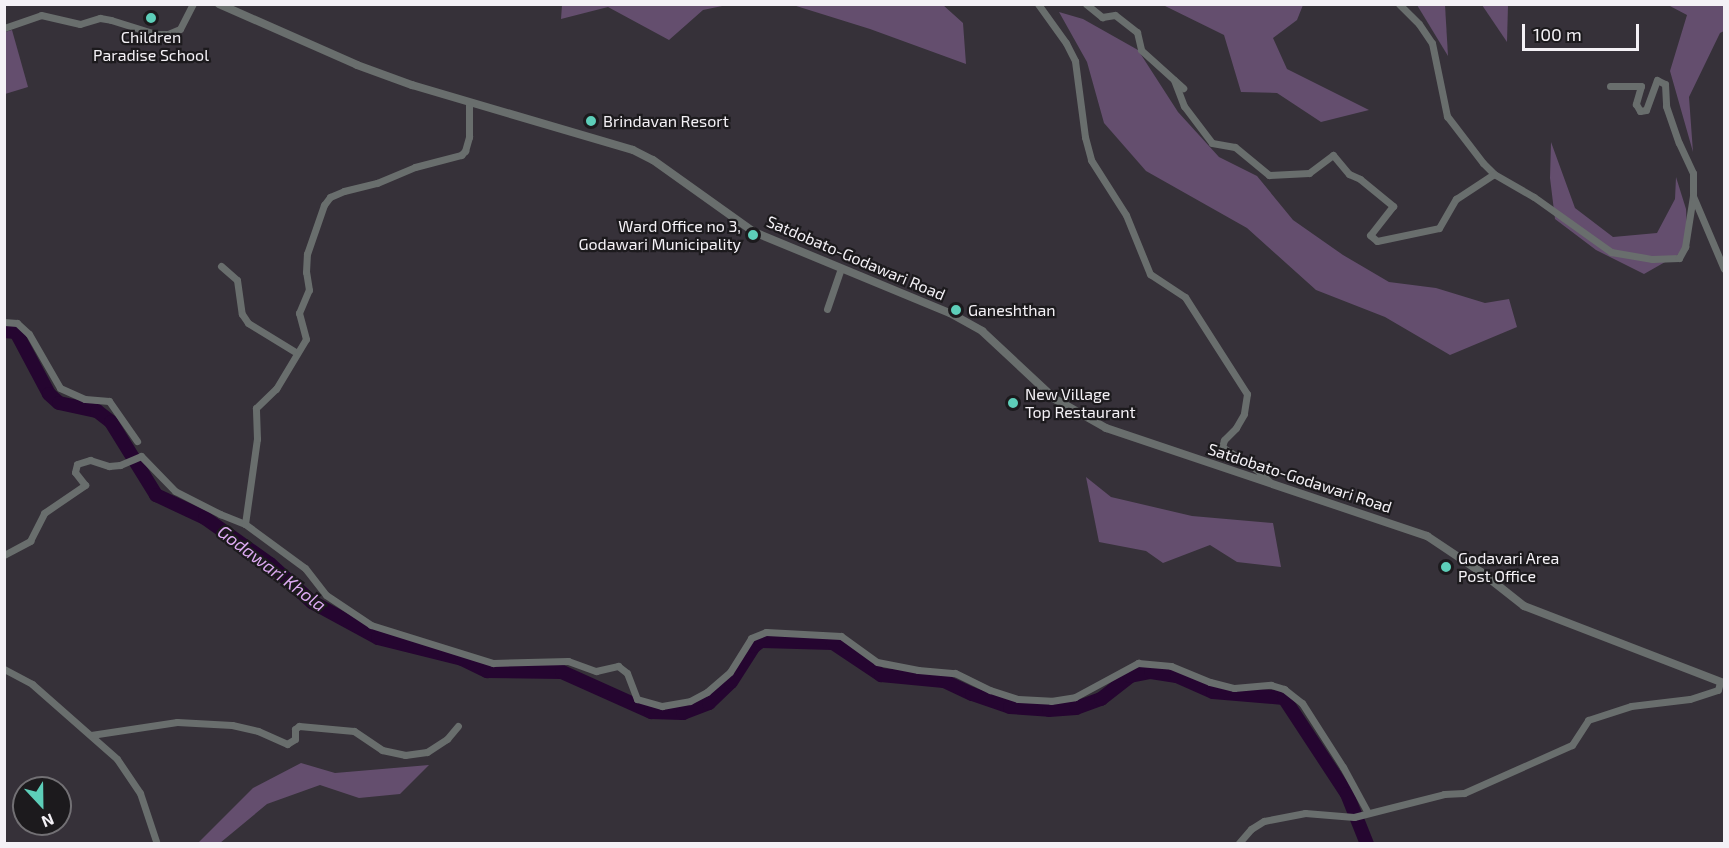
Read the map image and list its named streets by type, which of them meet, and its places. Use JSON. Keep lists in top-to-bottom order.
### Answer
{
  "streets": {
    "street": ["Satdobato-Godawari Road"]
  },
  "water": ["Godawari Khola"],
  "places": [
    "Children Paradise School",
    "Brindavan Resort",
    "Ward Office no 3, Godawari Municipality",
    "Ganeshthan",
    "New Village Top Restaurant",
    "Godavari Area Post Office"
  ],
  "scale_bar": "100 m",
  "north": "bottom"
}
